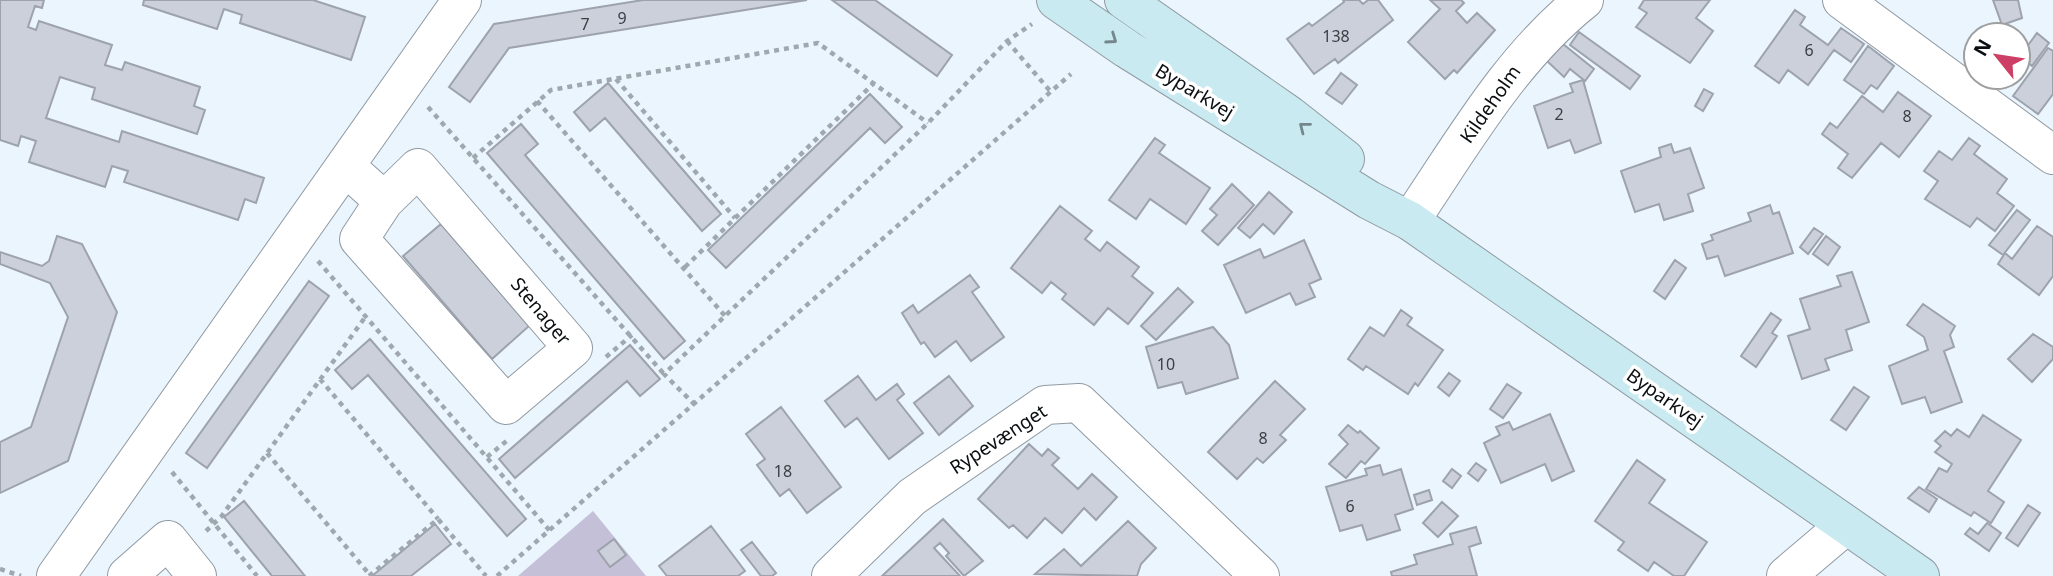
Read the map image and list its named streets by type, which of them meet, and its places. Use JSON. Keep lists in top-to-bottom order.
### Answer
{
  "streets": {
    "street": [
      "Byparkvej",
      "Kildeholm",
      "Stenager",
      "Rypevænget"
    ]
  },
  "crossings": [
    ["Byparkvej", "Kildeholm"]
  ],
  "house_numbers": [
    "9",
    "7",
    "138",
    "6",
    "2",
    "8",
    "10",
    "8",
    "18",
    "6"
  ],
  "north": "top left"
}
